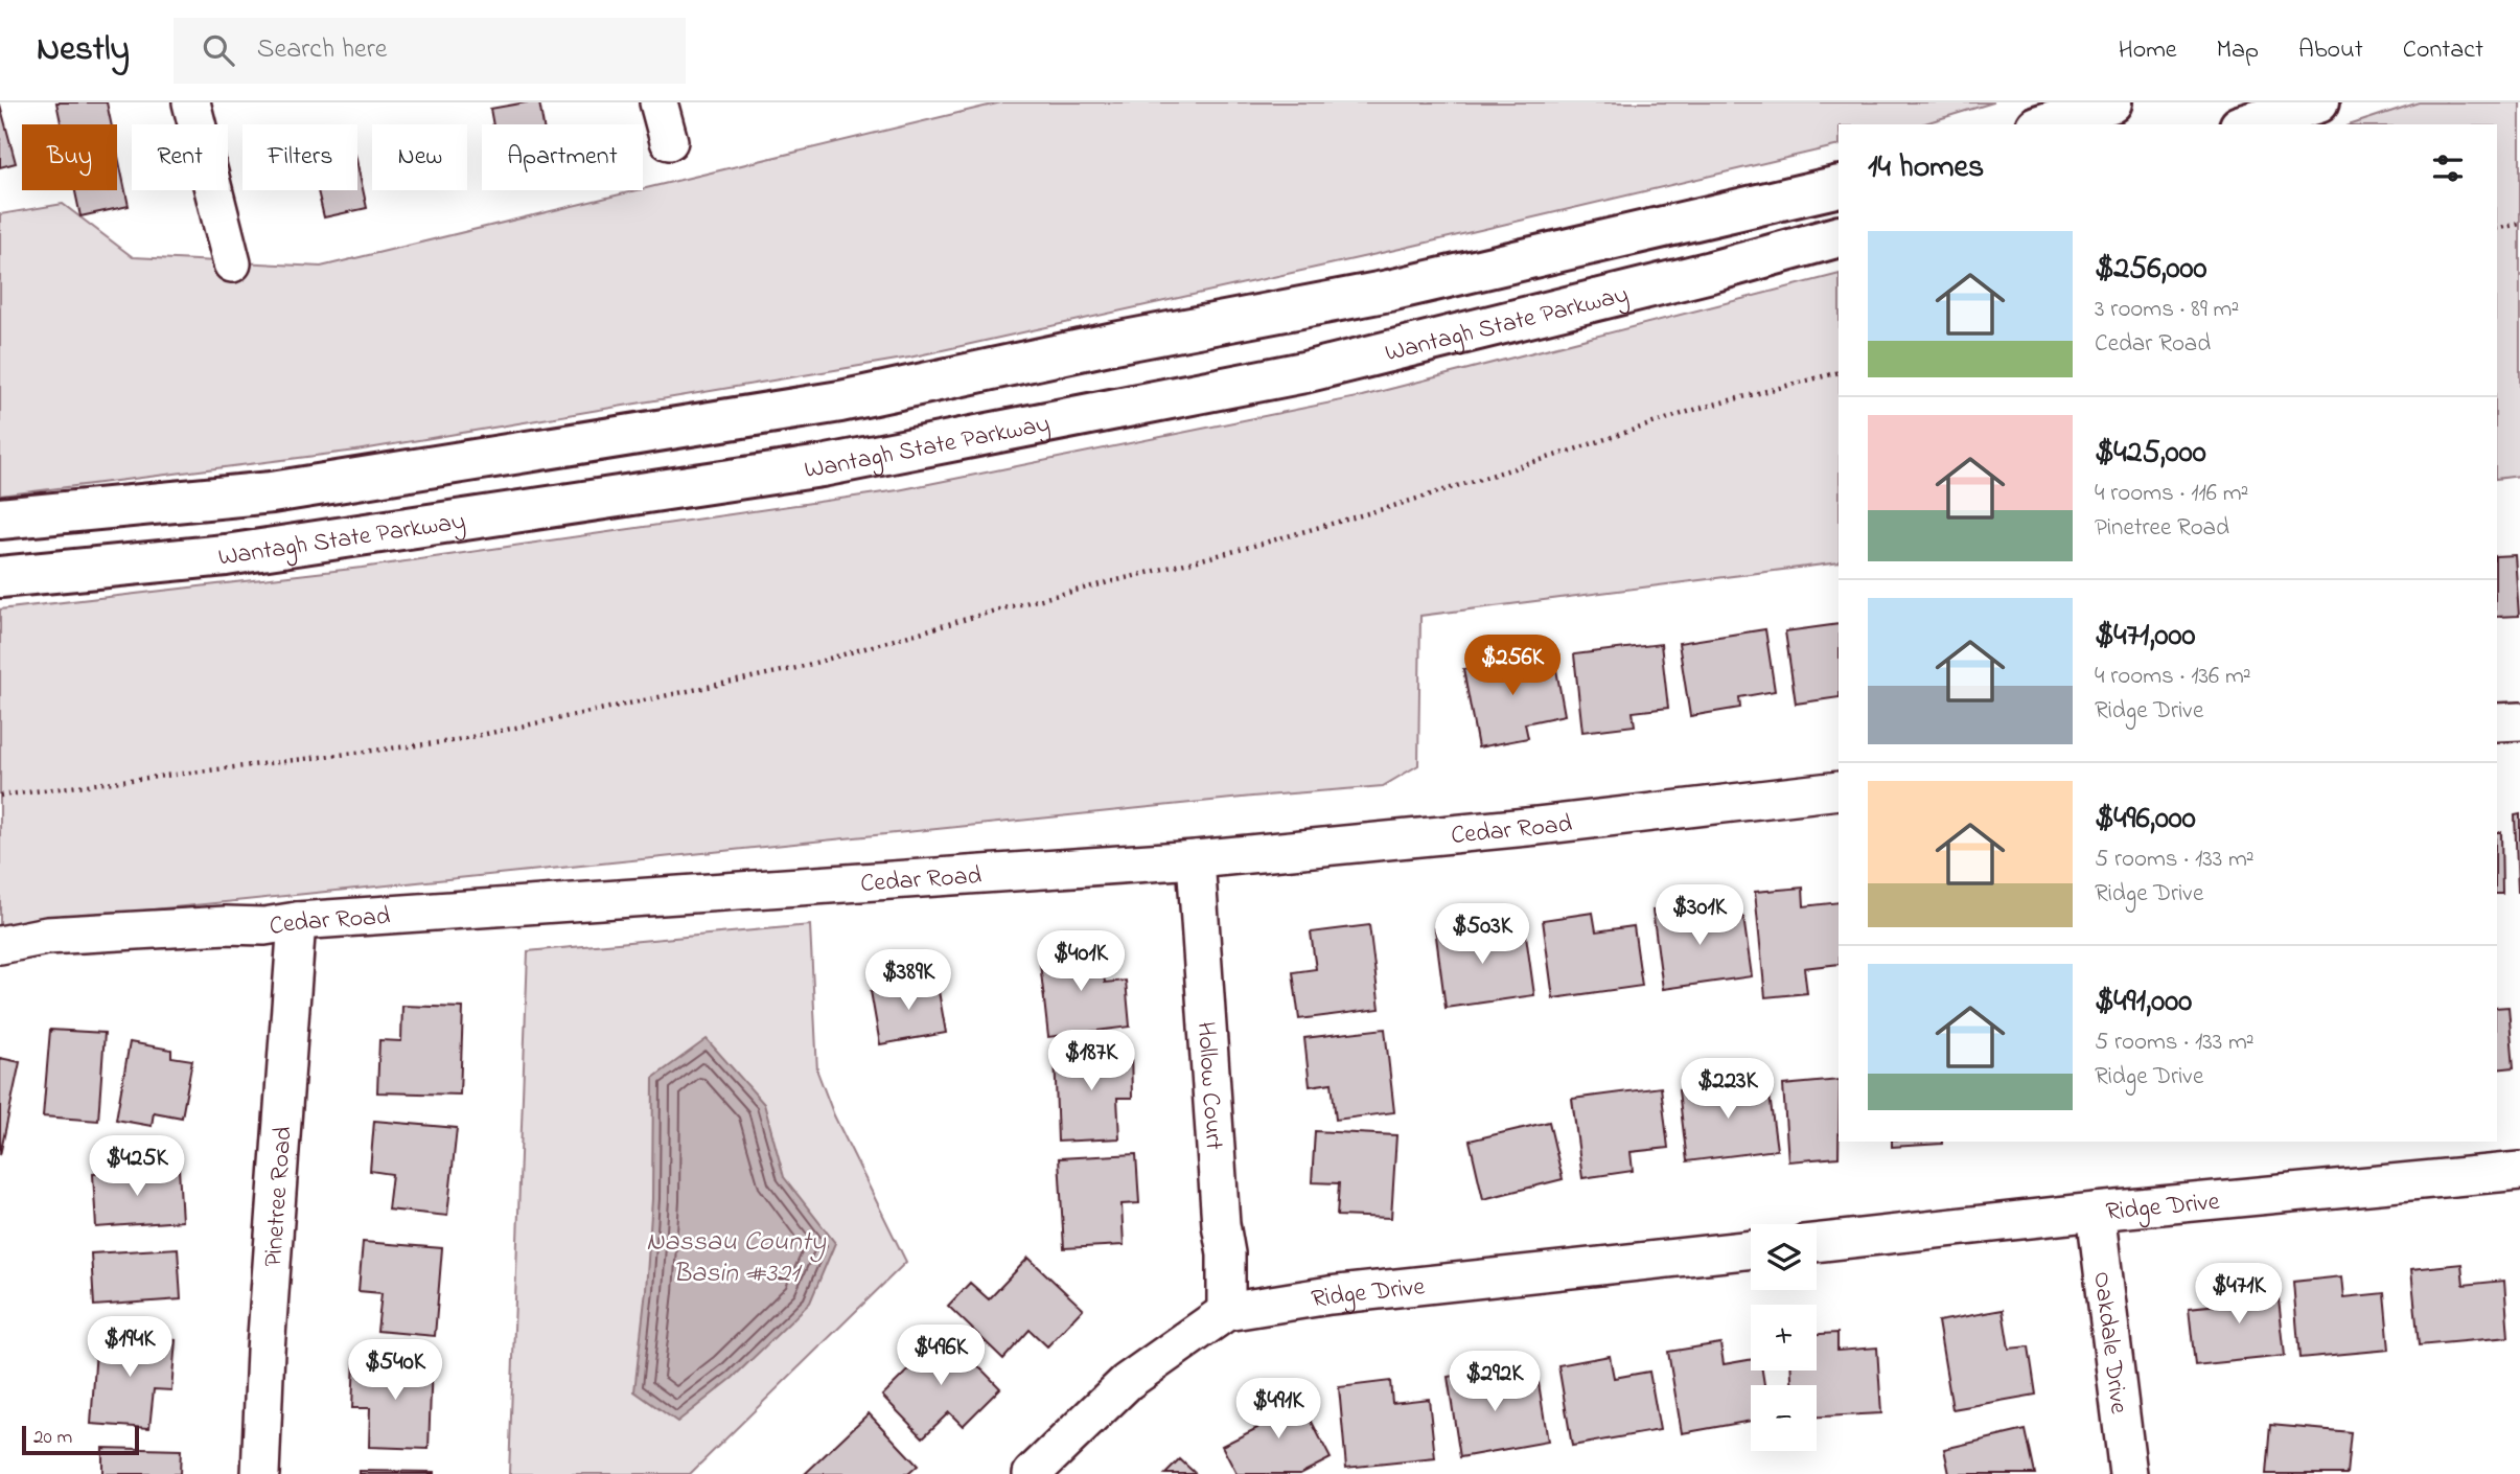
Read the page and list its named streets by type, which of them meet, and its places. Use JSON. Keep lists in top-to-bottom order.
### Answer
{
  "streets": {
    "highway": ["Wantagh State Parkway"],
    "street": [
      "Cedar Road",
      "Hollow Court",
      "Pinetree Road",
      "Ridge Drive",
      "Oakdale Drive"
    ]
  },
  "crossings": [
    ["Cedar Road", "Hollow Court"],
    ["Cedar Road", "Pinetree Road"],
    ["Hollow Court", "Ridge Drive"],
    ["Ridge Drive", "Oakdale Drive"]
  ],
  "water": ["Nassau County Basin #321"],
  "scale_bar": "20 m",
  "page": {
    "header": "Nestly",
    "search": "Search here",
    "nav": [
      "Home",
      "Map",
      "About",
      "Contact"
    ],
    "chip": [
      "Buy",
      "Rent",
      "Filters",
      "New",
      "Apartment"
    ],
    "heading": "14 homes",
    "list": [
      {
        "name": "$256,000",
        "note": "3 rooms · 89 m² · Cedar Road"
      },
      {
        "name": "$425,000",
        "note": "4 rooms · 116 m² · Pinetree Road"
      },
      {
        "name": "$471,000",
        "note": "4 rooms · 136 m² · Ridge Drive"
      },
      {
        "name": "$496,000",
        "note": "5 rooms · 133 m² · Ridge Drive"
      },
      {
        "name": "$491,000",
        "note": "5 rooms · 133 m² · Ridge Drive"
      }
    ],
    "price": [
      "$256K",
      "$301K",
      "$503K",
      "$401K",
      "$389K",
      "$187K",
      "$223K",
      "$425K",
      "$471K",
      "$194K",
      "$496K",
      "$540K",
      "$292K",
      "$491K"
    ],
    "map_buttons": ["+", "−"],
    "scale": "20 m"
  }
}
